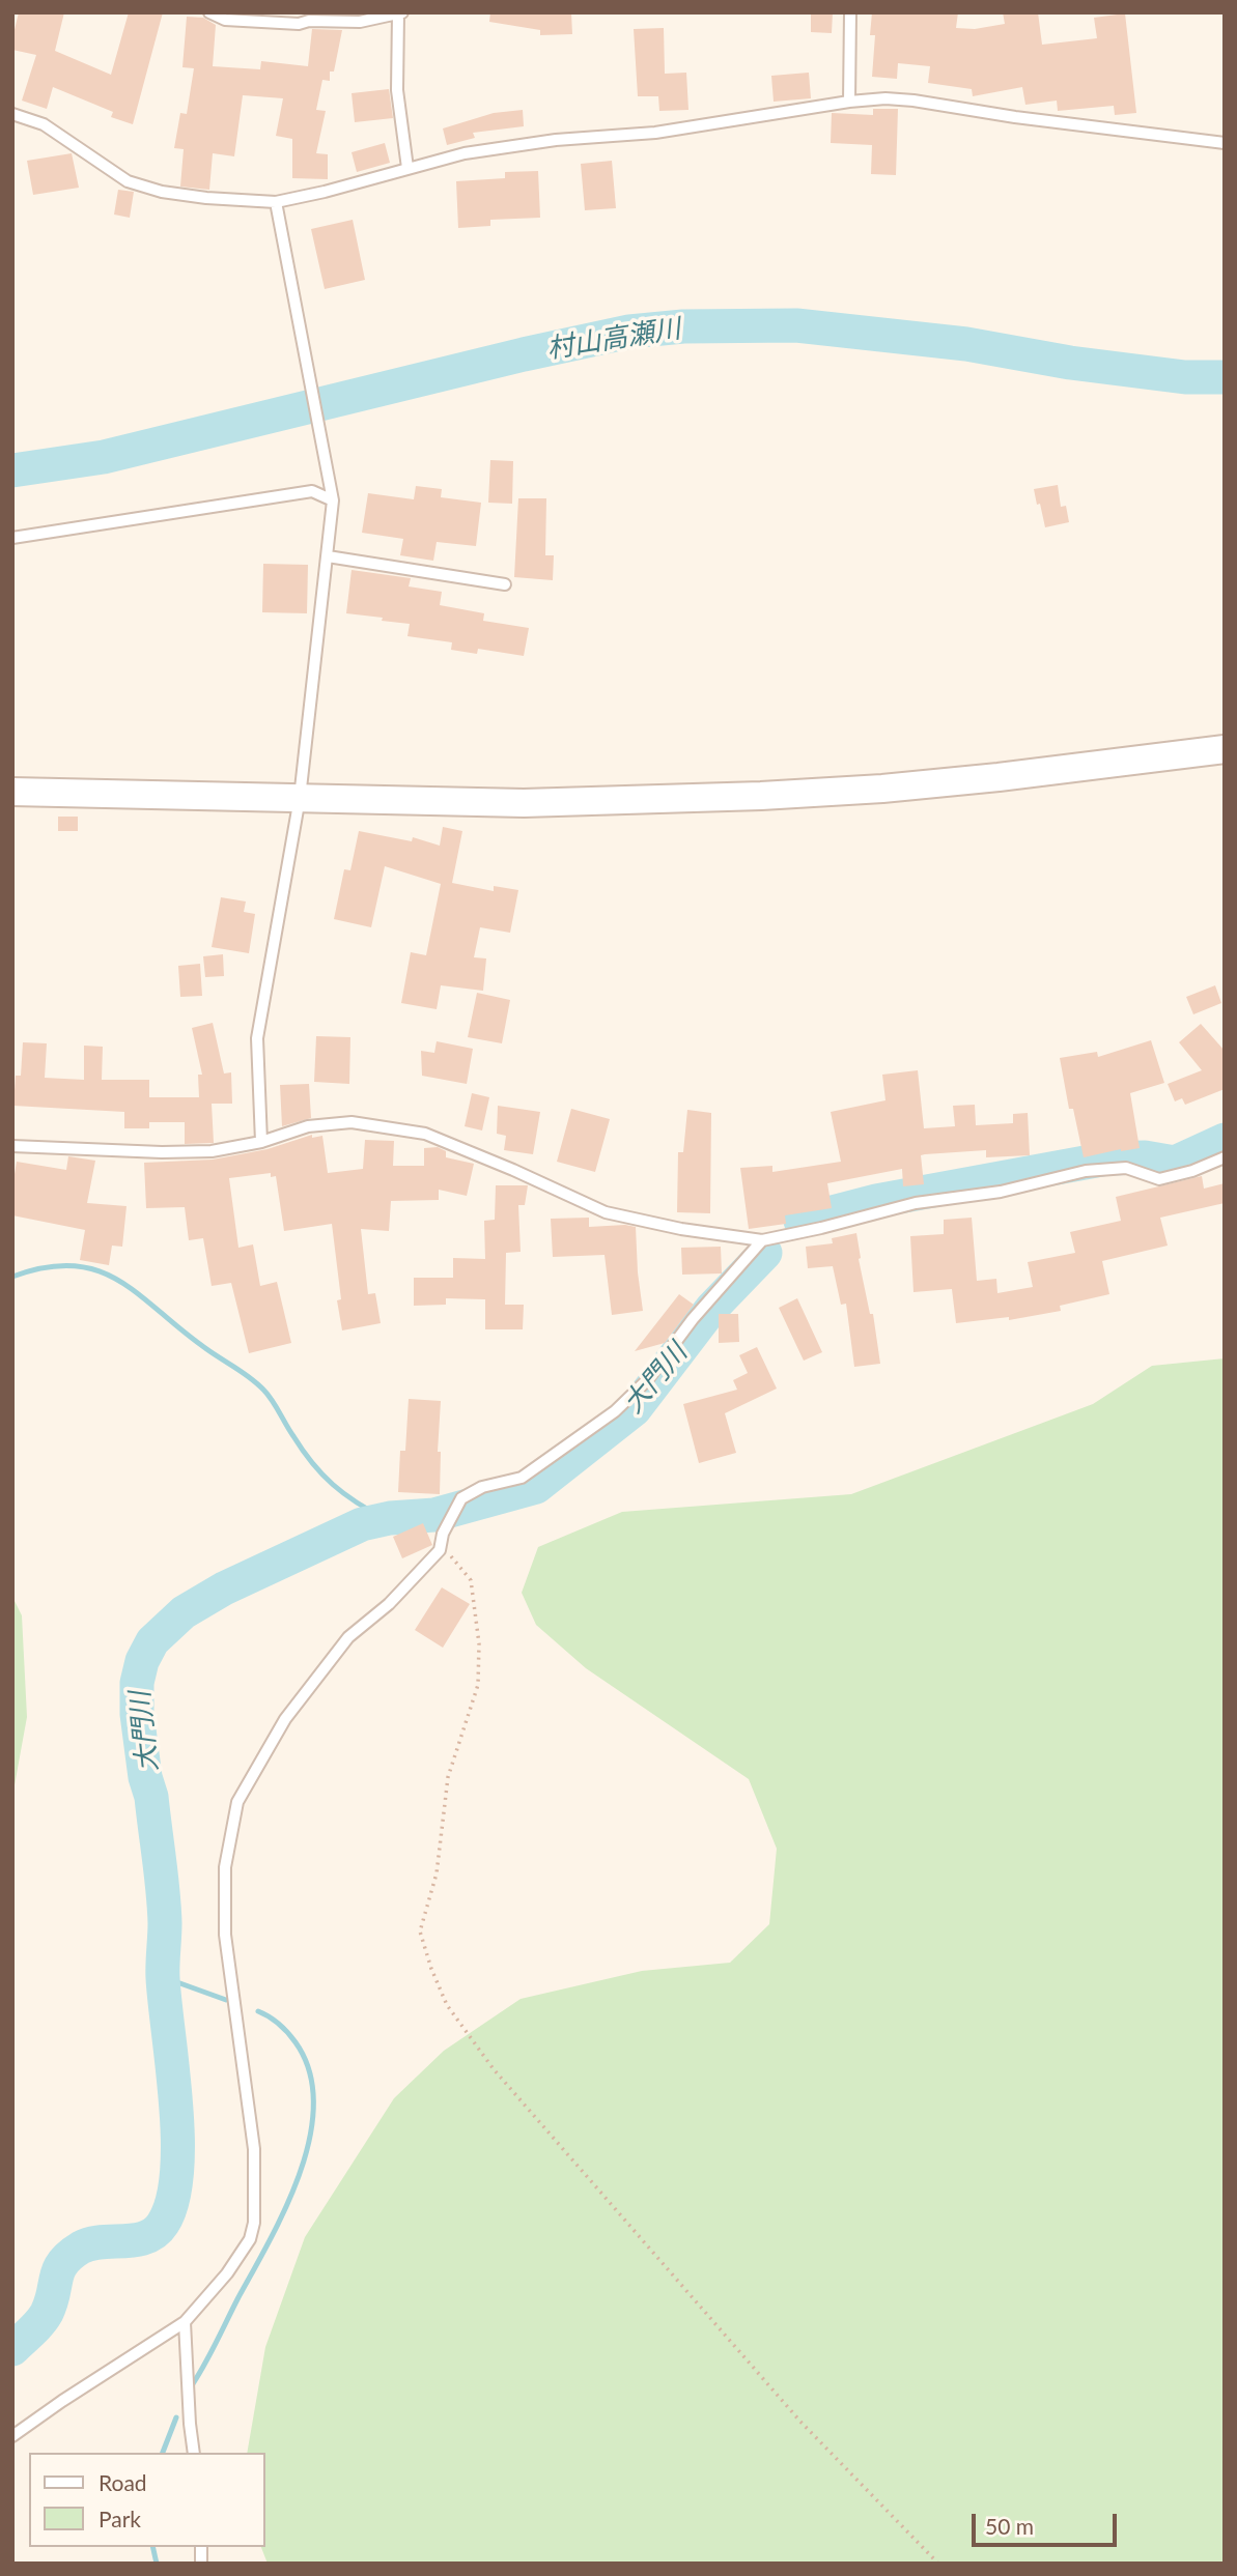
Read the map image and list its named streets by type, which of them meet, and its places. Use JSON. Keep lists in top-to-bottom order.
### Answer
{
  "water": ["村山高瀬川", "大門川"],
  "legend": ["Road", "Park"],
  "scale_bar": "50 m"
}
